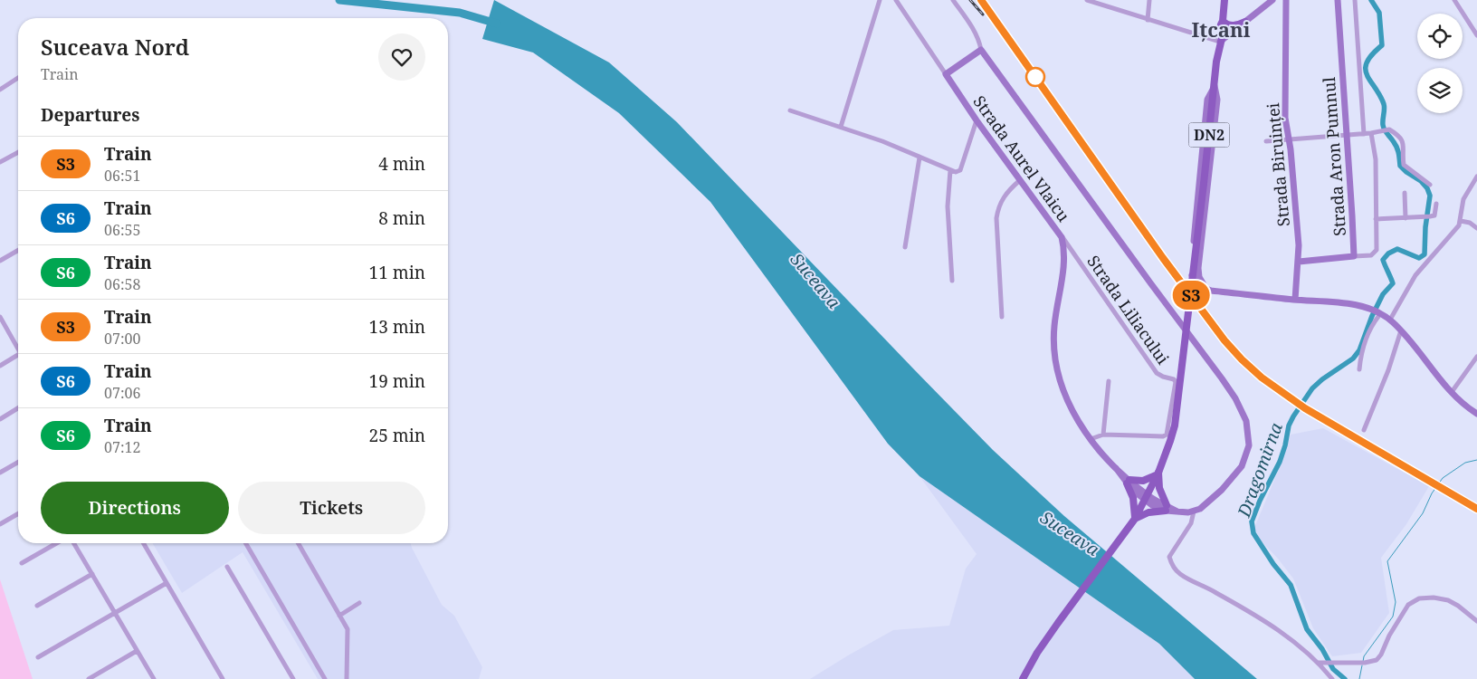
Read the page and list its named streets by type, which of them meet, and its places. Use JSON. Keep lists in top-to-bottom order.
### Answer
{
  "streets": {
    "main road": ["DN2"],
    "street": [
      "Strada Aron Pumnul",
      "Strada Aurel Vlaicu",
      "Strada Biruinței",
      "Strada Liliacului"
    ]
  },
  "crossings": [
    ["DN2", "Strada Aurel Vlaicu"],
    ["Strada Aron Pumnul", "Strada Biruinței"],
    ["Strada Aurel Vlaicu", "Strada Liliacului"]
  ],
  "districts": ["Ițcani"],
  "water": ["Suceava", "Dragomirna"],
  "page": {
    "on_map": "S3",
    "heading": [
      ["Suceava Nord", "Train"],
      "Departures"
    ],
    "list": [
      {
        "mark": "S3",
        "name": "Train",
        "note": "06:51",
        "value": "4 min"
      },
      {
        "mark": "S6",
        "name": "Train",
        "note": "06:55",
        "value": "8 min"
      },
      {
        "mark": "S6",
        "name": "Train",
        "note": "06:58",
        "value": "11 min"
      },
      {
        "mark": "S3",
        "name": "Train",
        "note": "07:00",
        "value": "13 min"
      },
      {
        "mark": "S6",
        "name": "Train",
        "note": "07:06",
        "value": "19 min"
      },
      {
        "mark": "S6",
        "name": "Train",
        "note": "07:12",
        "value": "25 min"
      }
    ],
    "buttons": ["Directions", "Tickets"]
  }
}
